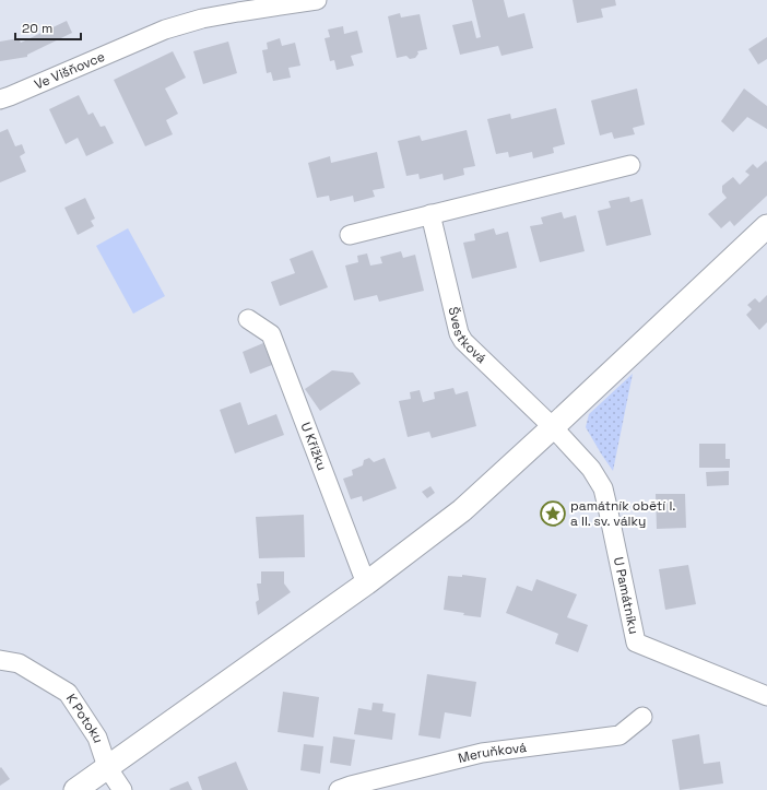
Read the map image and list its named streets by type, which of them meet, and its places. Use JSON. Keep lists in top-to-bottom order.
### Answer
{
  "streets": {
    "street": [
      "Ve Višňovce",
      "Švestková",
      "U Křížku",
      "U Památníku",
      "K Potoku",
      "Meruňková"
    ]
  },
  "crossings": [
    ["Švestková", "U Památníku"]
  ],
  "places": {
    "place": ["památník obětí I. a II. sv. války"]
  },
  "scale_bar": "20 m"
}
